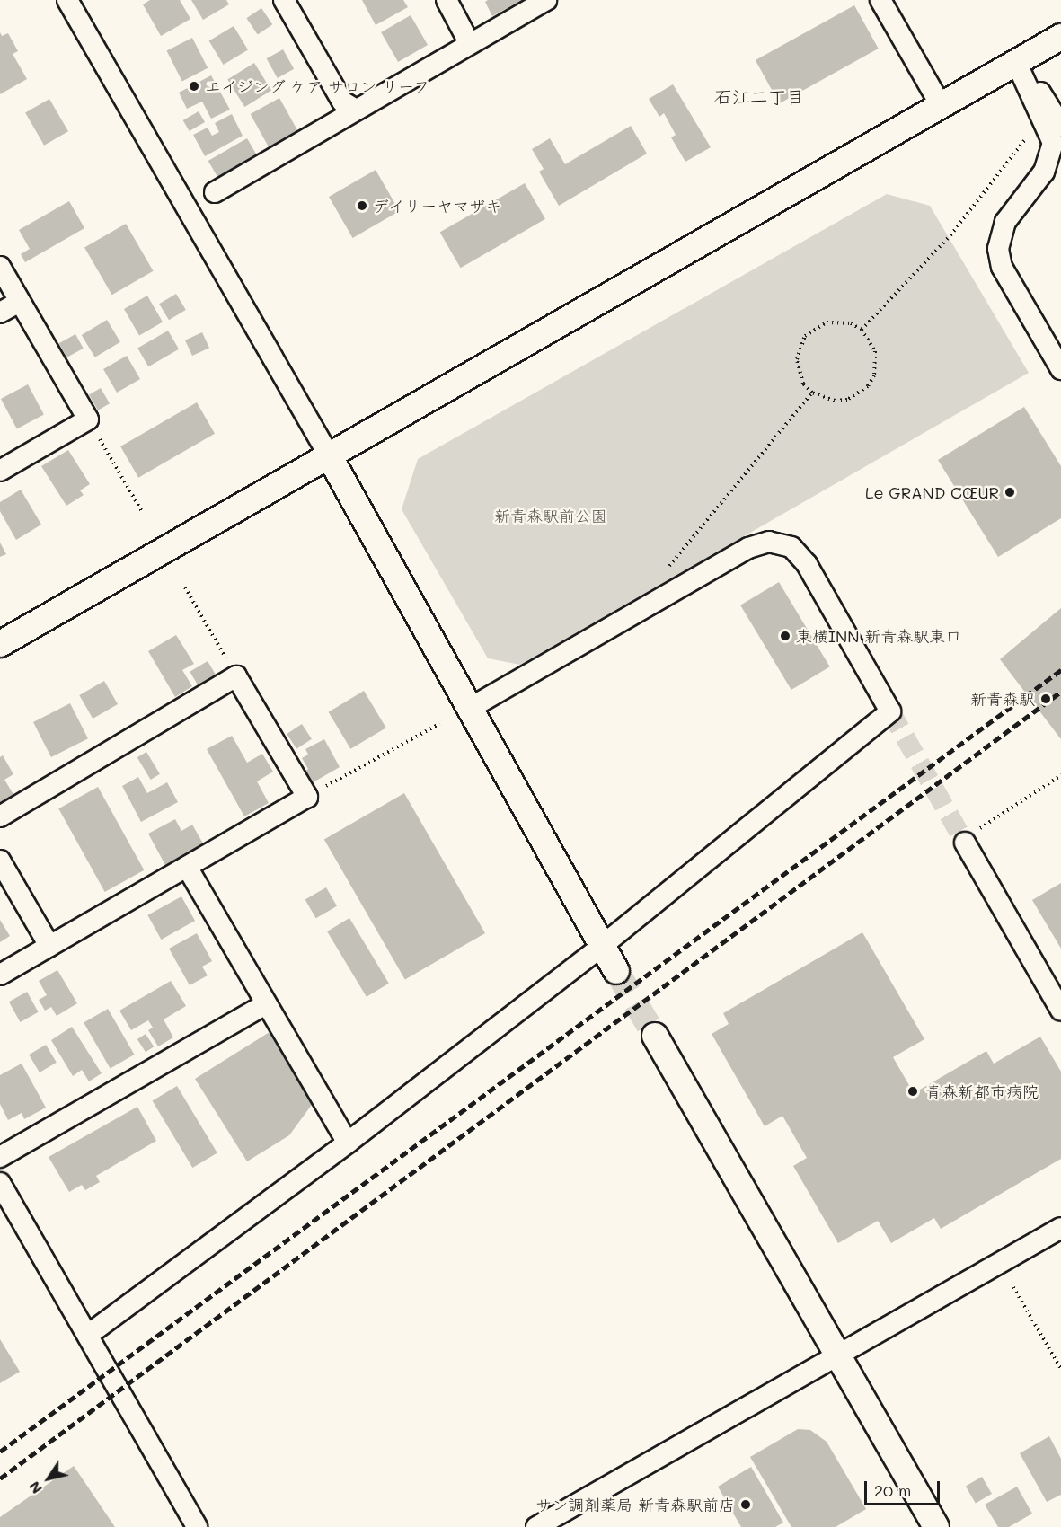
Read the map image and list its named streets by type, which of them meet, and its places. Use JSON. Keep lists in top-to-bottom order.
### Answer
{
  "districts": ["石江二丁目"],
  "parks": ["新青森駅前公園"],
  "places": [
    "エイジング ケア サロン リーフ",
    "デイリーヤマザキ",
    "Le GRAND CŒUR",
    "東横INN 新青森駅東口",
    "新青森駅",
    "青森新都市病院",
    "サン調剤薬局 新青森駅前店"
  ],
  "scale_bar": "20 m",
  "north": "bottom left"
}
